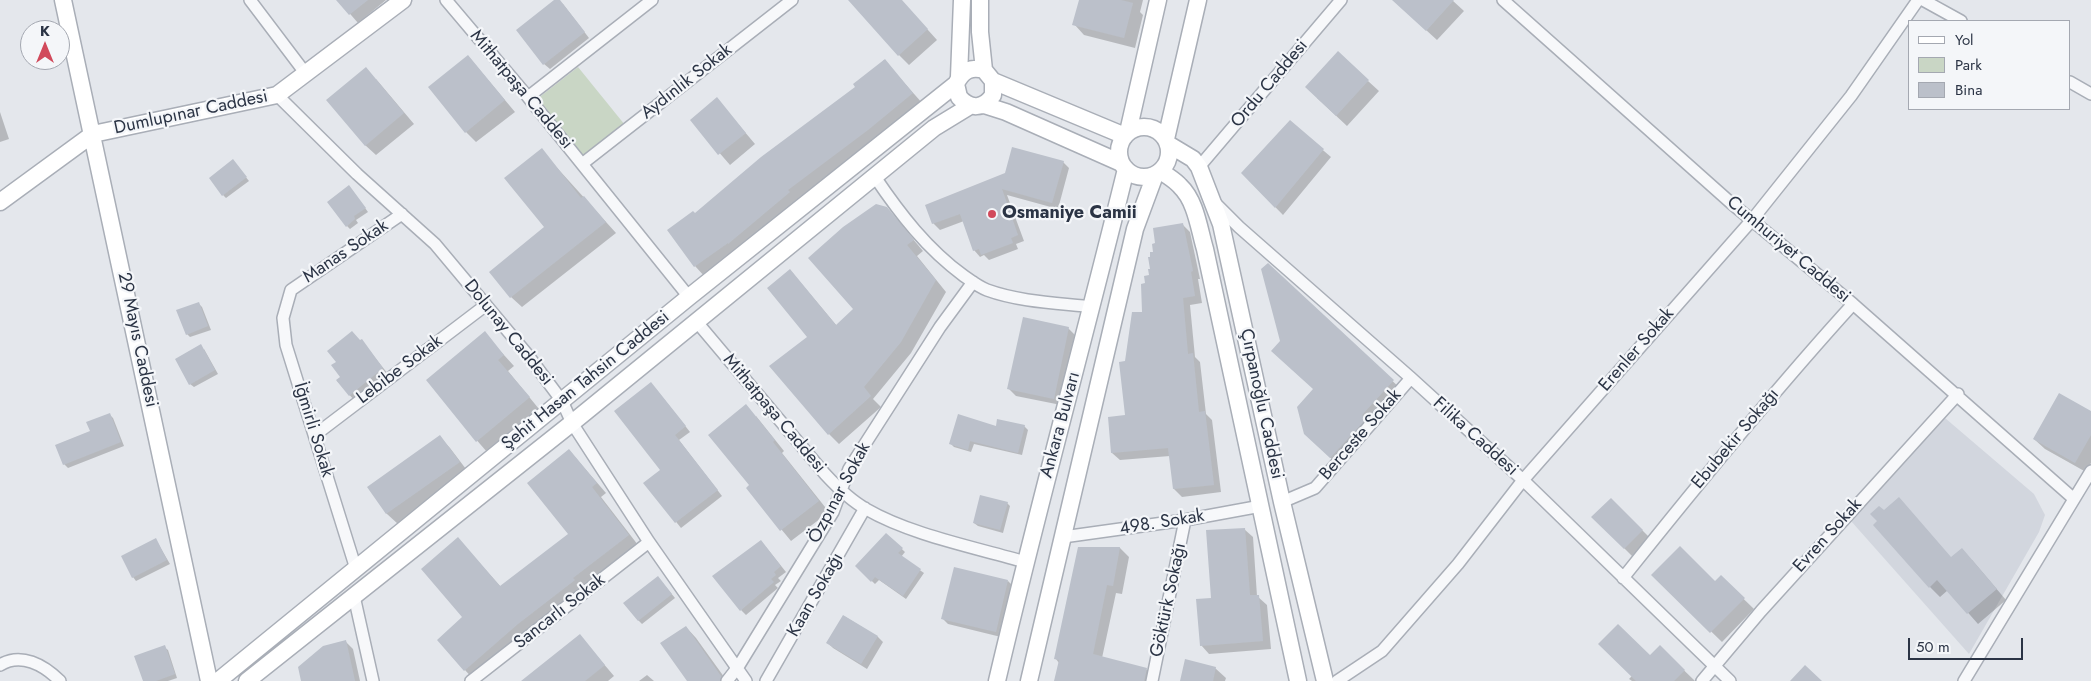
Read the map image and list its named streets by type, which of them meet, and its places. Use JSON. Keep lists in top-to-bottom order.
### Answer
{
  "streets": {
    "main road": [
      "Dumlupınar Caddesi",
      "29 Mayıs Caddesi",
      "Şehit Hasan Tahsin Caddesi",
      "Çırpanoğlu Caddesi",
      "Ankara Bulvarı"
    ],
    "street": [
      "Aydınlık Sokak",
      "Ordu Caddesi",
      "Mithatpaşa Caddesi",
      "Cumhuriyet Caddesi",
      "Manas Sokak",
      "Dolunay Caddesi",
      "Erenler Sokak",
      "Lebibe Sokak",
      "İğmirli Sokak",
      "Berceste Sokak",
      "Filika Caddesi",
      "Ebubekir Sokağı",
      "Özpınar Sokak",
      "498. Sokak",
      "Evren Sokak",
      "Kaan Sokağı",
      "Göktürk Sokağı",
      "Sancarlı Sokak"
    ]
  },
  "crossings": [
    ["Aydınlık Sokak", "Mithatpaşa Caddesi"],
    ["Ordu Caddesi", "Çırpanoğlu Caddesi"],
    ["Mithatpaşa Caddesi", "Şehit Hasan Tahsin Caddesi"],
    ["Mithatpaşa Caddesi", "Ankara Bulvarı"],
    ["Mithatpaşa Caddesi", "Özpınar Sokak"],
    ["Mithatpaşa Caddesi", "Kaan Sokağı"],
    ["Dumlupınar Caddesi", "Dolunay Caddesi"],
    ["Dumlupınar Caddesi", "29 Mayıs Caddesi"],
    ["Cumhuriyet Caddesi", "Erenler Sokak"],
    ["Cumhuriyet Caddesi", "Ebubekir Sokağı"],
    ["Cumhuriyet Caddesi", "Evren Sokak"],
    ["Manas Sokak", "Dolunay Caddesi"],
    ["Manas Sokak", "İğmirli Sokak"],
    ["Dolunay Caddesi", "Lebibe Sokak"],
    ["Dolunay Caddesi", "Şehit Hasan Tahsin Caddesi"],
    ["Dolunay Caddesi", "Özpınar Sokak"],
    ["Dolunay Caddesi", "Sancarlı Sokak"],
    ["Erenler Sokak", "Filika Caddesi"],
    ["Lebibe Sokak", "İğmirli Sokak"],
    ["Şehit Hasan Tahsin Caddesi", "İğmirli Sokak"],
    ["Çırpanoğlu Caddesi", "Ankara Bulvarı"],
    ["Çırpanoğlu Caddesi", "Berceste Sokak"],
    ["Çırpanoğlu Caddesi", "Filika Caddesi"],
    ["Çırpanoğlu Caddesi", "498. Sokak"],
    ["Ankara Bulvarı", "498. Sokak"],
    ["Berceste Sokak", "Filika Caddesi"],
    ["Filika Caddesi", "Ebubekir Sokağı"],
    ["Filika Caddesi", "Evren Sokak"],
    ["498. Sokak", "Göktürk Sokağı"]
  ],
  "places": ["Osmaniye Camii"],
  "legend": ["Yol", "Park", "Bina"],
  "scale_bar": "50 m",
  "north": "top"
}
